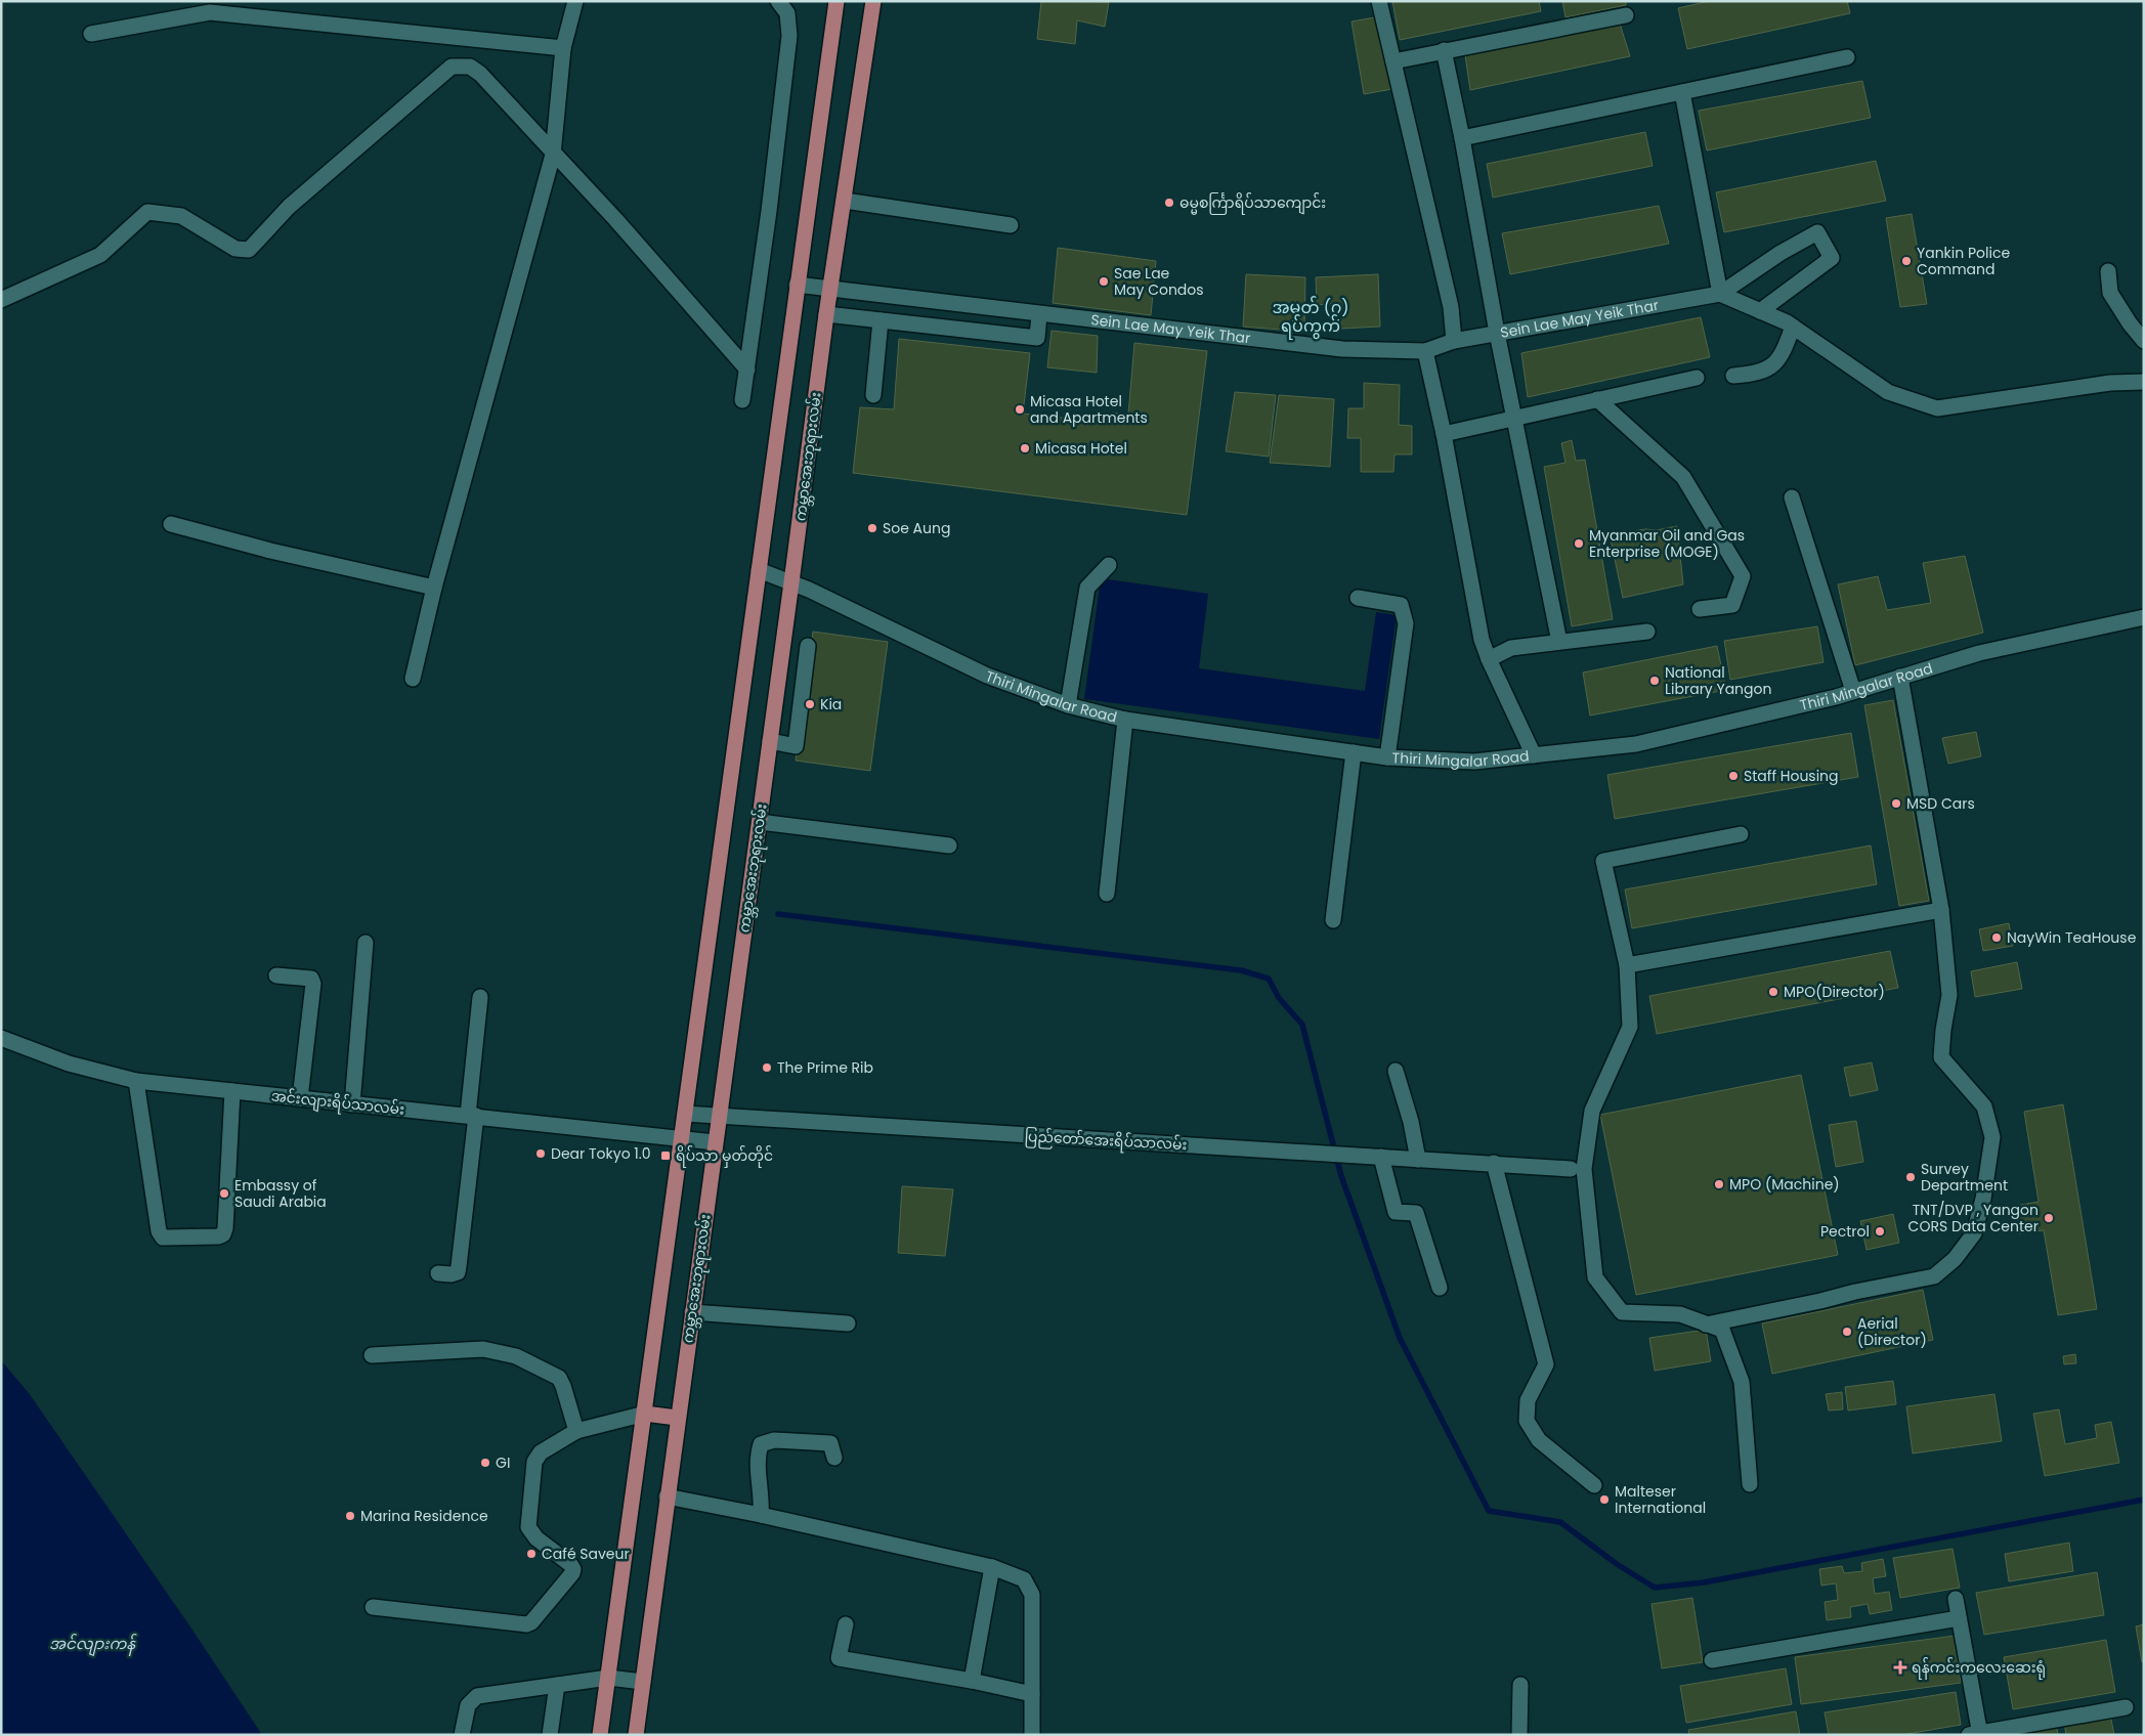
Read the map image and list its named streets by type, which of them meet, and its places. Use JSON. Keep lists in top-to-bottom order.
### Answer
{
  "streets": {
    "main road": ["ကမ္ဘာအေးဘုရားလမ်း"],
    "street": [
      "Sein Lae May Yeik Thar",
      "Thiri Mingalar Road",
      "အင်းလျားရိပ်သာလမ်း",
      "ပြည်တော်အေးရိပ်သာလမ်း"
    ]
  },
  "crossings": [
    ["Sein Lae May Yeik Thar", "ကမ္ဘာအေးဘုရားလမ်း"],
    ["ကမ္ဘာအေးဘုရားလမ်း", "Thiri Mingalar Road"],
    ["ကမ္ဘာအေးဘုရားလမ်း", "အင်းလျားရိပ်သာလမ်း"],
    ["ကမ္ဘာအေးဘုရားလမ်း", "ပြည်တော်အေးရိပ်သာလမ်း"]
  ],
  "districts": ["အမှတ် (၇) ရပ်ကွက်"],
  "water": ["အင်လျားကန်"],
  "places": {
    "other": [
      "ဓမ္မစင်္ကြာရိပ်သာကျောင်း",
      "Yankin Police Command",
      "Sae Lae May Condos",
      "Micasa Hotel and Apartments",
      "Micasa Hotel",
      "Soe Aung",
      "Myanmar Oil and Gas Enterprise (MOGE)",
      "National Library Yangon",
      "Kia",
      "Staff Housing",
      "MSD Cars",
      "NayWin TeaHouse",
      "MPO(Director)",
      "The Prime Rib",
      "Dear Tokyo 1.0",
      "Survey Department",
      "MPO (Machine)",
      "Embassy of Saudi Arabia",
      "TNT/DVP , Yangon CORS Data Center",
      "Pectrol",
      "Aerial (Director)",
      "GI",
      "Malteser International",
      "Marina Residence",
      "Café Saveur"
    ],
    "transit": ["ရိပ်သာ မှတ်တိုင်"],
    "health": ["ရန်ကင်းကလေးဆေးရုံ"]
  }
}
